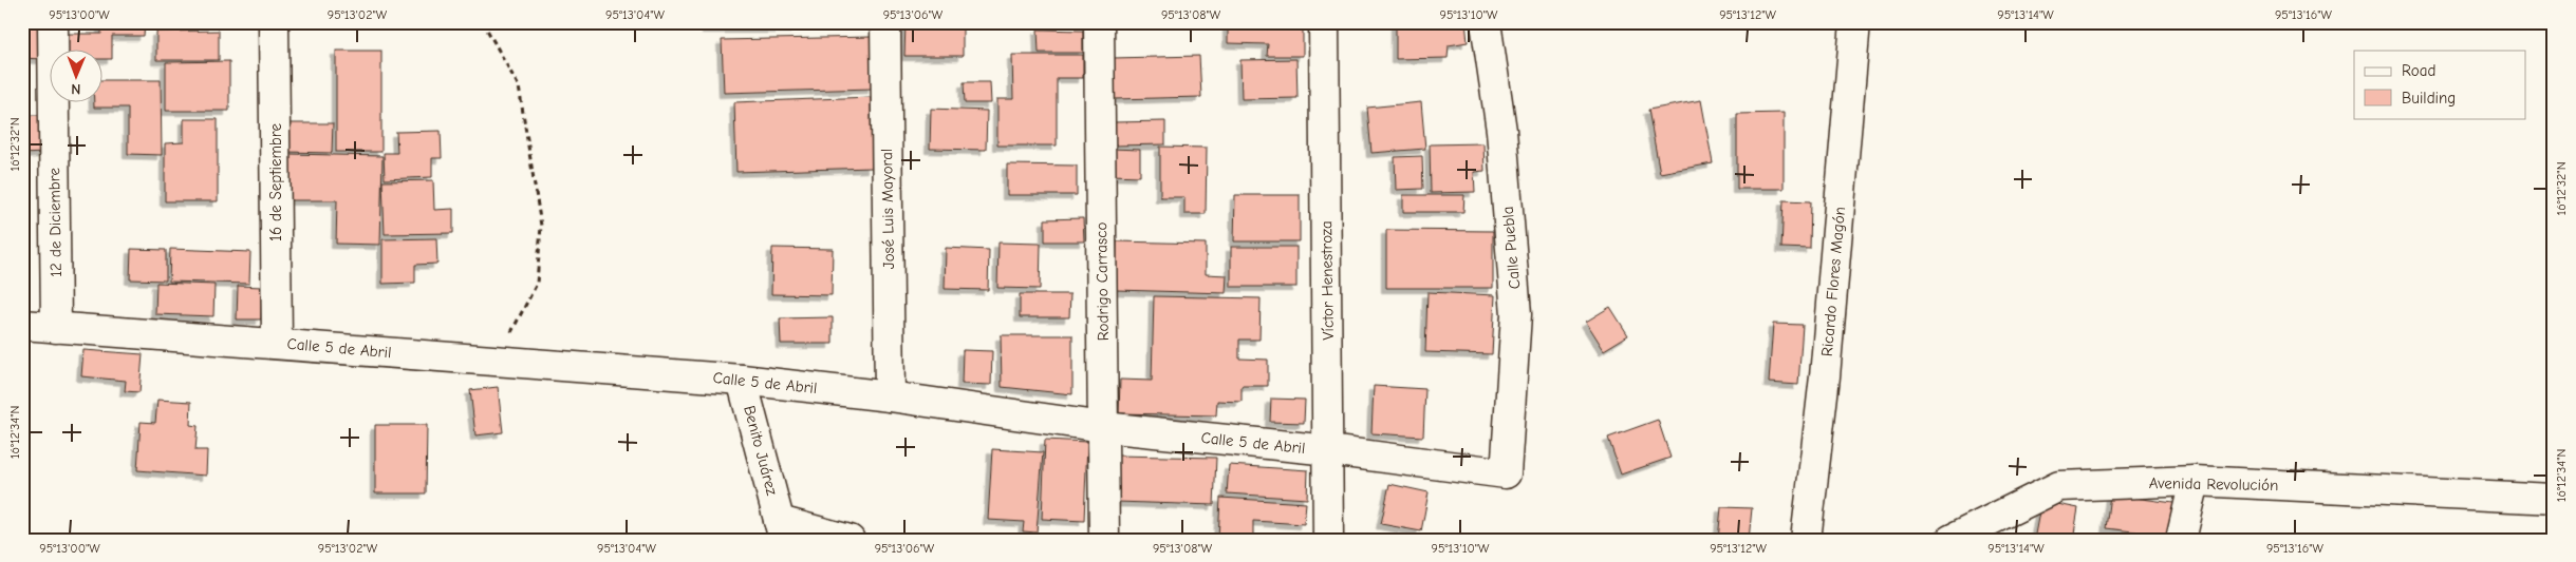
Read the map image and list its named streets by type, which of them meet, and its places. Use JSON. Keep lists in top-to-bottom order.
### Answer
{
  "streets": {
    "street": [
      "16 de Septiembre",
      "José Luis Mayoral",
      "12 de Diciembre",
      "Calle Puebla",
      "Víctor Henestroza",
      "Rodrigo Carrasco",
      "Ricardo Flores Magón",
      "Calle 5 de Abril",
      "Benito Juárez",
      "Avenida Revolución"
    ]
  },
  "crossings": [
    ["16 de Septiembre", "Calle 5 de Abril"],
    ["José Luis Mayoral", "Calle 5 de Abril"],
    ["12 de Diciembre", "Calle 5 de Abril"],
    ["Calle Puebla", "Calle 5 de Abril"],
    ["Víctor Henestroza", "Calle 5 de Abril"],
    ["Rodrigo Carrasco", "Calle 5 de Abril"],
    ["Calle 5 de Abril", "Benito Juárez"]
  ],
  "legend": ["Road", "Building"],
  "north": "bottom",
  "coordinates": [
    "95°13'00\"W",
    "95°13'02\"W",
    "95°13'04\"W",
    "95°13'06\"W",
    "95°13'08\"W",
    "95°13'10\"W",
    "95°13'12\"W",
    "95°13'14\"W",
    "95°13'16\"W",
    "16°12'32\"N",
    "16°12'34\"N"
  ]
}
